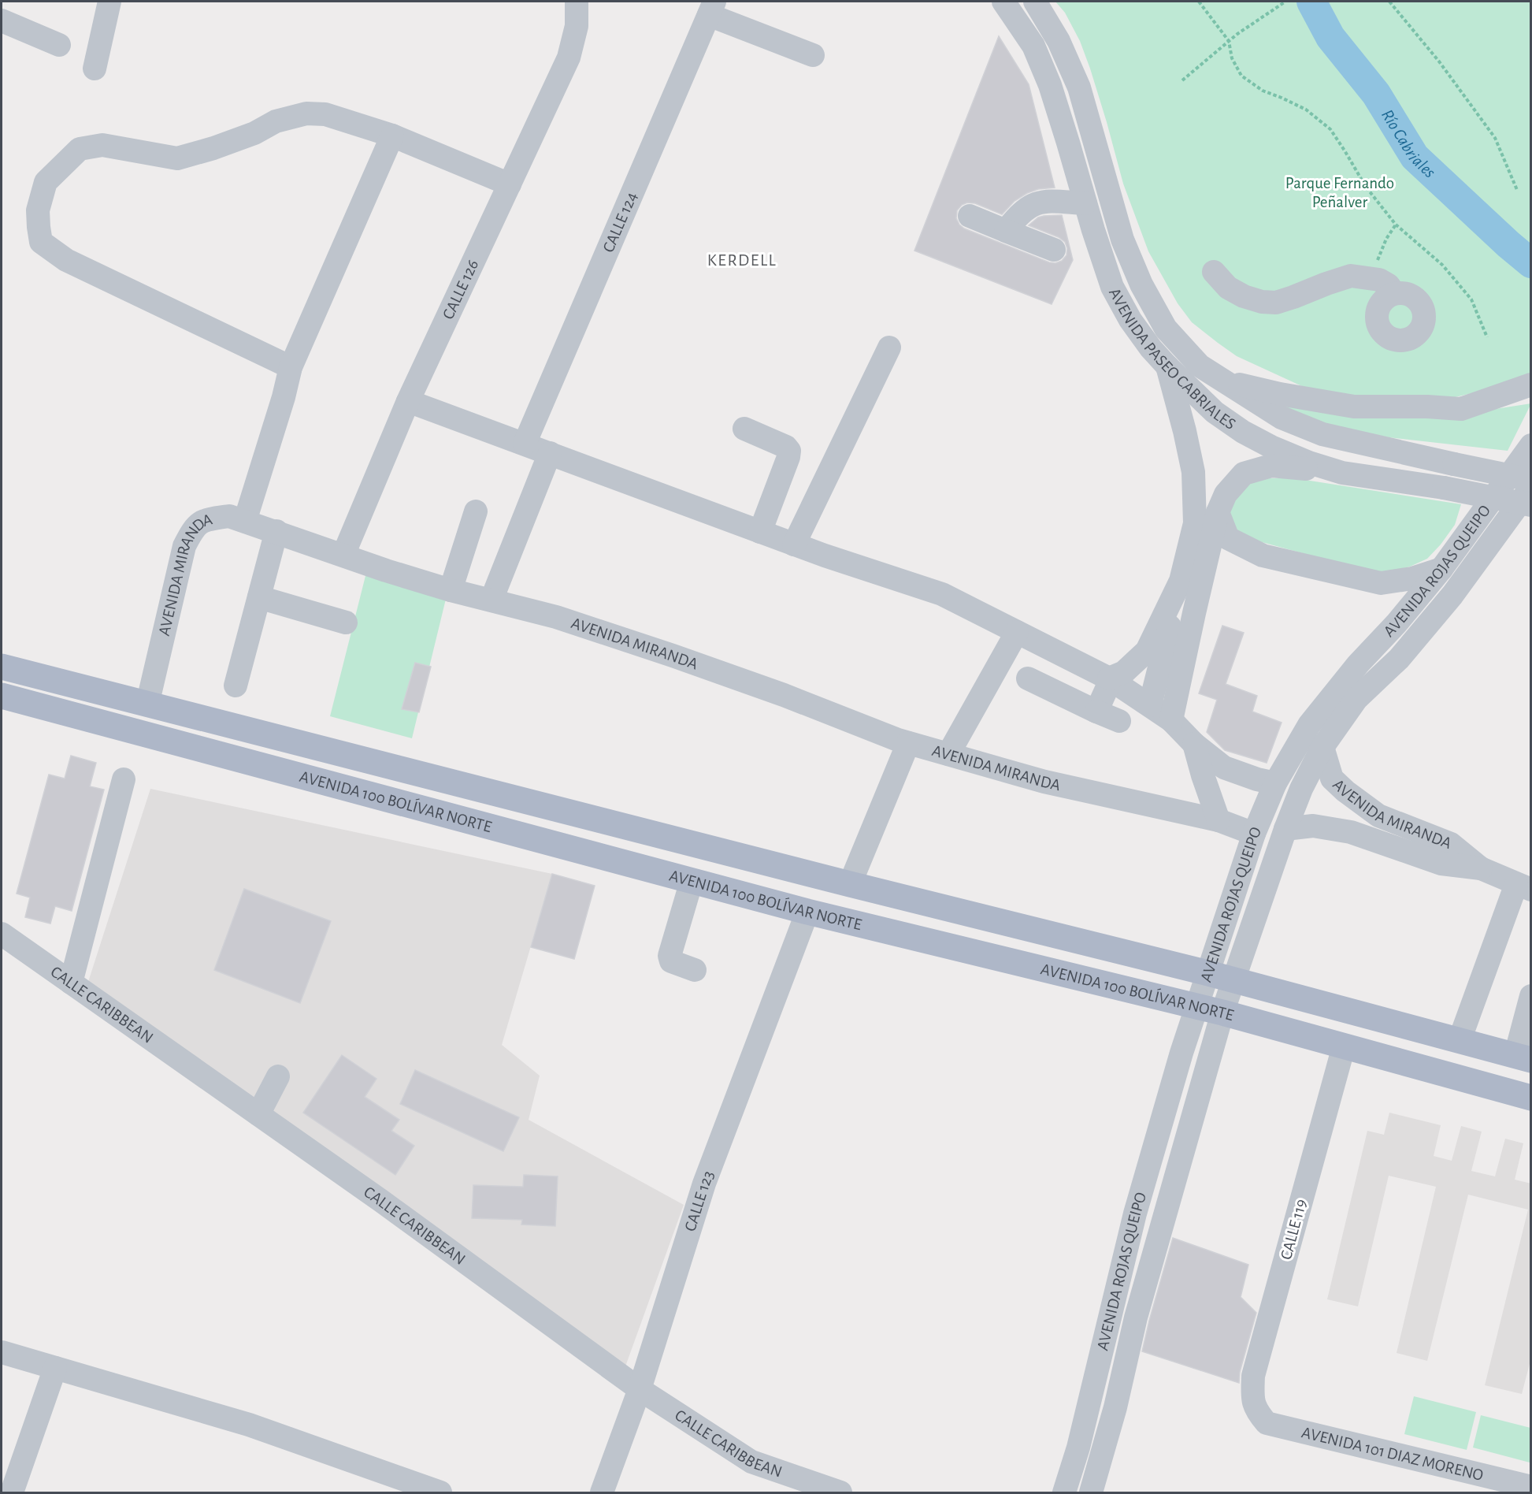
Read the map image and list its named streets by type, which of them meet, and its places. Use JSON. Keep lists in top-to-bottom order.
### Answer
{
  "streets": {
    "main road": ["AVENIDA 100 BOLÍVAR NORTE"],
    "street": [
      "CALLE 124",
      "CALLE 126",
      "AVENIDA PASEO CABRIALES",
      "AVENIDA ROJAS QUEIPO",
      "AVENIDA MIRANDA",
      "CALLE CARIBBEAN",
      "CALLE 123",
      "CALLE 119",
      "AVENIDA 101 DIAZ MORENO"
    ]
  },
  "crossings": [
    ["CALLE 126", "AVENIDA MIRANDA"],
    ["AVENIDA ROJAS QUEIPO", "AVENIDA MIRANDA"],
    ["AVENIDA ROJAS QUEIPO", "AVENIDA 100 BOLÍVAR NORTE"],
    ["AVENIDA MIRANDA", "AVENIDA 100 BOLÍVAR NORTE"],
    ["AVENIDA 100 BOLÍVAR NORTE", "CALLE 123"],
    ["AVENIDA 100 BOLÍVAR NORTE", "CALLE 119"],
    ["CALLE CARIBBEAN", "CALLE 123"],
    ["CALLE 119", "AVENIDA 101 DIAZ MORENO"]
  ],
  "districts": ["KERDELL"],
  "water": ["Río Cabriales"],
  "parks": ["Parque Fernando Peñalver"]
}
